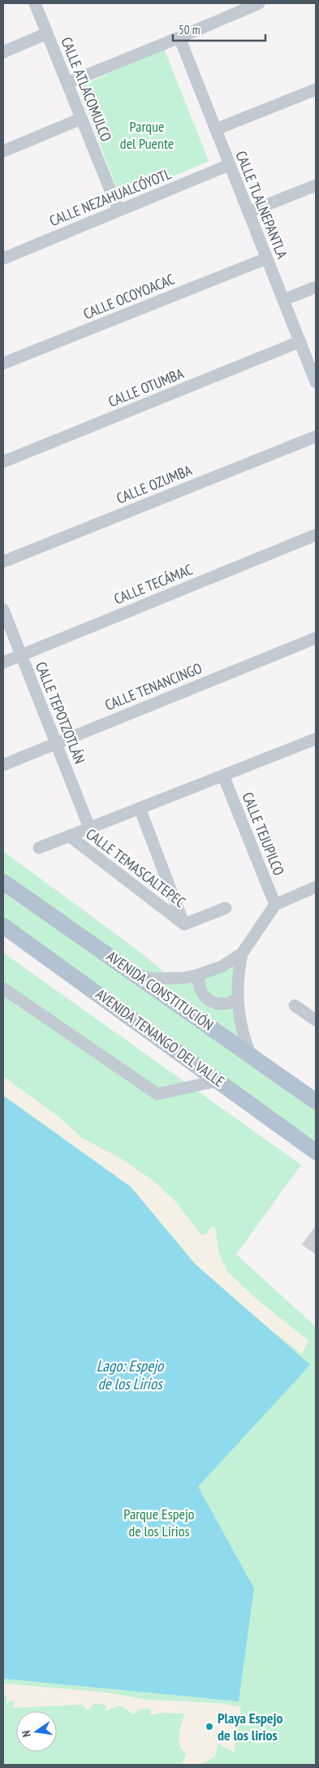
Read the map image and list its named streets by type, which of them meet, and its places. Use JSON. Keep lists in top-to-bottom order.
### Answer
{
  "streets": {
    "main road": ["AVENIDA CONSTITUCIÓN", "AVENIDA TENANGO DEL VALLE"],
    "street": [
      "CALLE ATLACOMULCO",
      "CALLE NEZAHUALCÓYOTL",
      "CALLE TLALNEPANTLA",
      "CALLE OCOYOACAC",
      "CALLE OTUMBA",
      "CALLE OZUMBA",
      "CALLE TECÁMAC",
      "CALLE TENANCINGO",
      "CALLE TEPOTZOTLÁN",
      "CALLE TEJUPILCO",
      "CALLE TEMASCALTEPEC"
    ]
  },
  "crossings": [
    ["CALLE ATLACOMULCO", "CALLE NEZAHUALCÓYOTL"],
    ["CALLE NEZAHUALCÓYOTL", "CALLE TLALNEPANTLA"],
    ["CALLE TLALNEPANTLA", "CALLE OCOYOACAC"],
    ["CALLE TLALNEPANTLA", "CALLE OTUMBA"],
    ["CALLE TECÁMAC", "CALLE TEPOTZOTLÁN"],
    ["CALLE TENANCINGO", "CALLE TEPOTZOTLÁN"],
    ["CALLE TEPOTZOTLÁN", "CALLE TEMASCALTEPEC"],
    ["CALLE TEJUPILCO", "CALLE TEMASCALTEPEC"]
  ],
  "water": ["Lago: Espejo de los Lirios"],
  "parks": ["Parque del Puente", "Parque Espejo de los Lirios"],
  "places": ["Playa Espejo de los lirios"],
  "scale_bar": "50 m",
  "north": "left"
}
